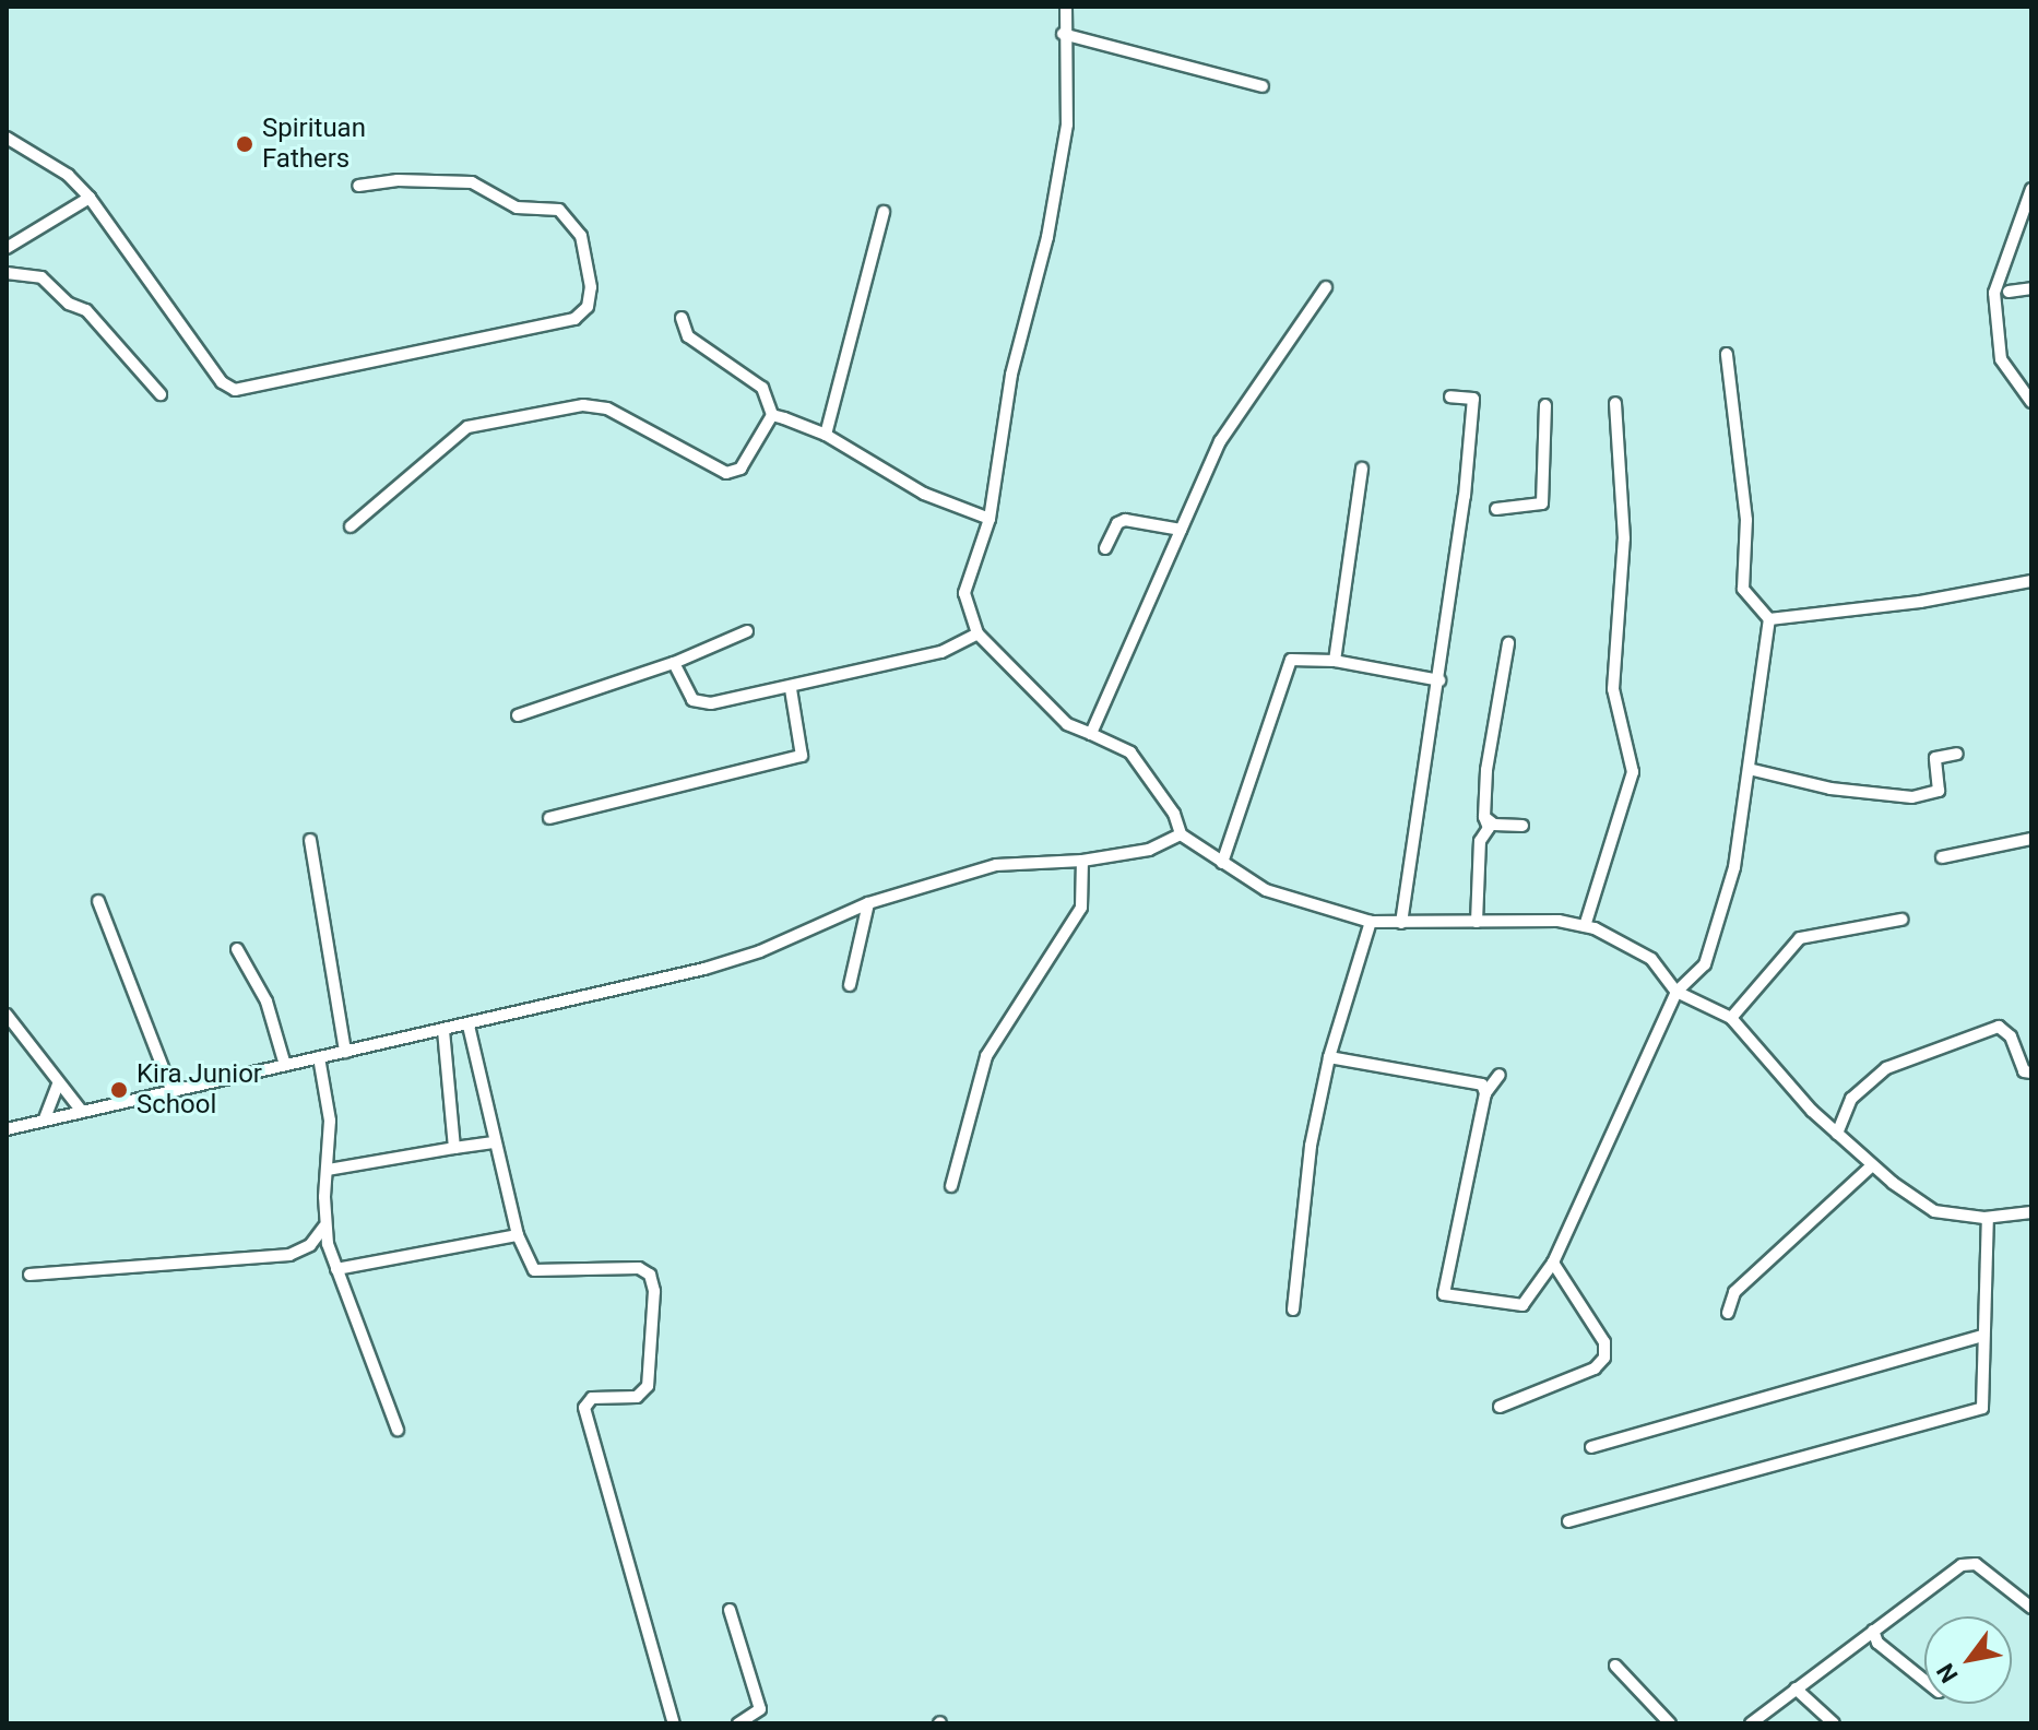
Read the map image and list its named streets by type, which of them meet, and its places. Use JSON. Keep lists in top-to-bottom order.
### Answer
{
  "places": ["Spirituan Fathers", "Kira Junior School"],
  "north": "bottom left"
}
